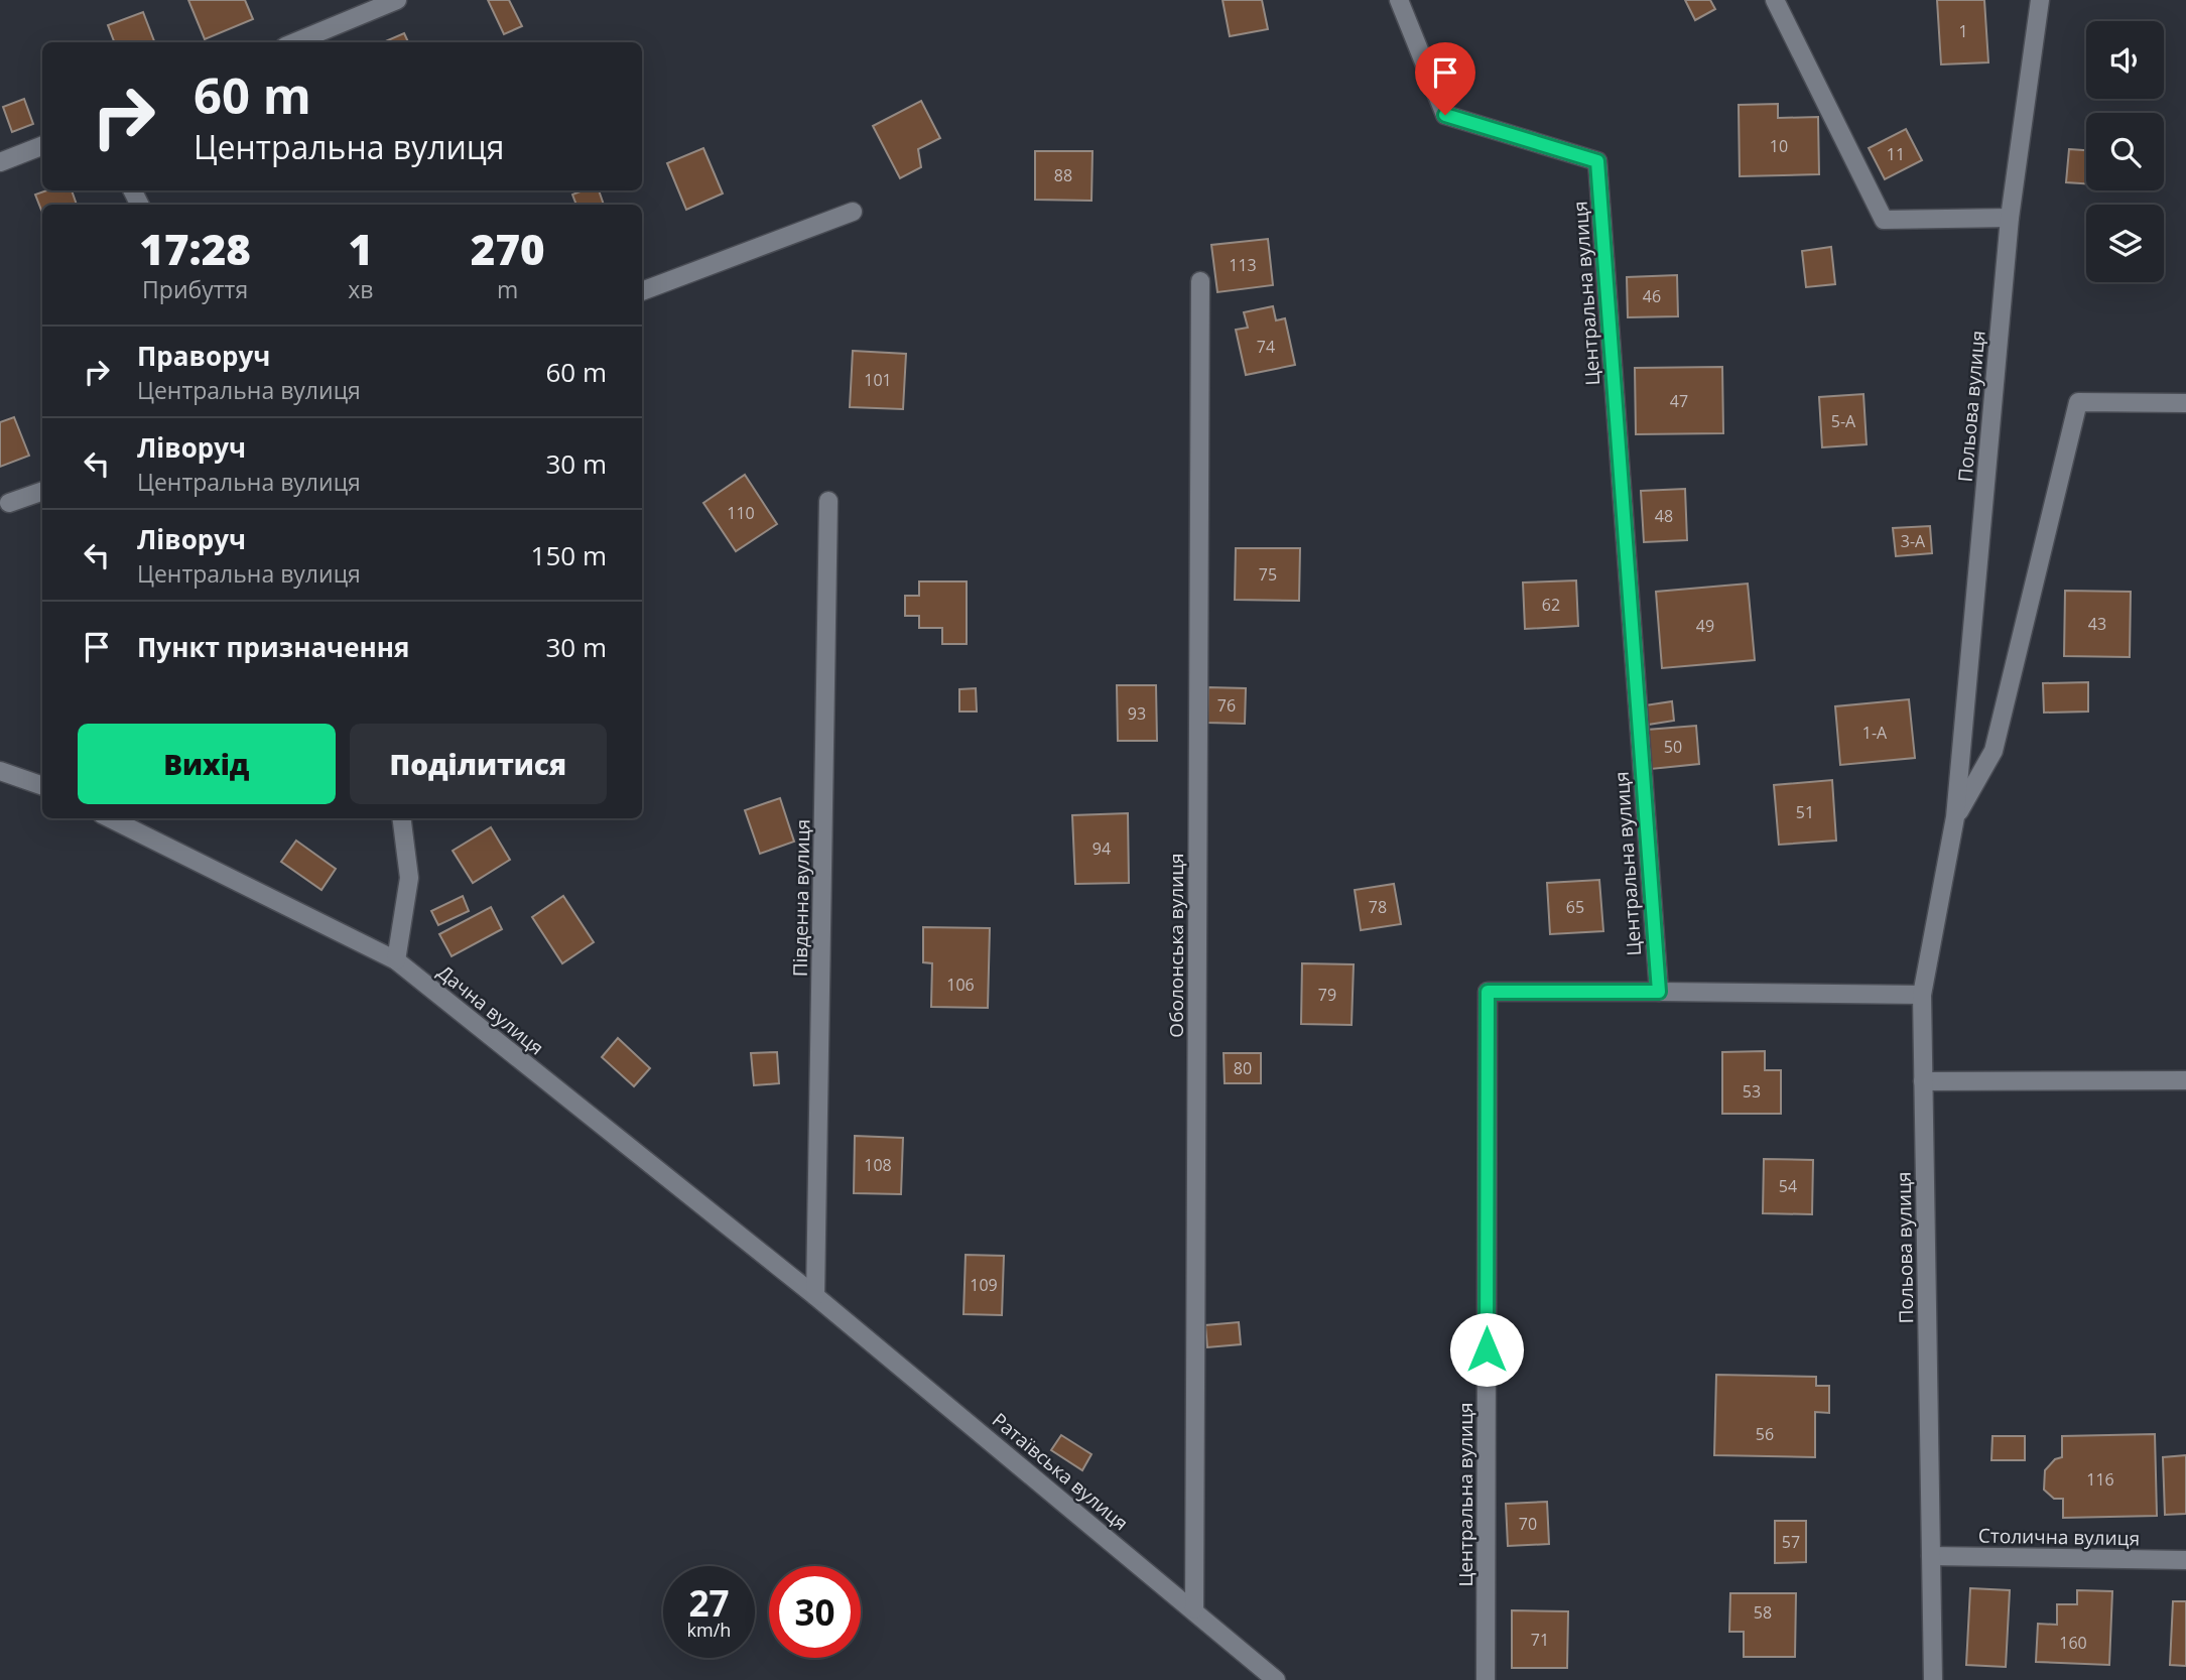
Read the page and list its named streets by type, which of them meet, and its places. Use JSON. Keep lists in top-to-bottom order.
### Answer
{
  "streets": {
    "street": [
      "Центральна вулиця",
      "Польова вулиця",
      "Південна вулиця",
      "Оболонська вулиця",
      "Дачна вулиця",
      "Ратаївська вулиця",
      "Столична вулиця"
    ]
  },
  "crossings": [
    ["Польова вулиця", "Столична вулиця"],
    ["Південна вулиця", "Дачна вулиця"],
    ["Південна вулиця", "Ратаївська вулиця"],
    ["Оболонська вулиця", "Ратаївська вулиця"],
    ["Дачна вулиця", "Ратаївська вулиця"]
  ],
  "house_numbers": [
    "1",
    "10",
    "11",
    "88",
    "113",
    "46",
    "74",
    "101",
    "47",
    "5-А",
    "110",
    "48",
    "3-А",
    "75",
    "62",
    "43",
    "49",
    "76",
    "93",
    "1-А",
    "50",
    "51",
    "94",
    "78",
    "65",
    "106",
    "79",
    "80",
    "53",
    "108",
    "54",
    "109",
    "56",
    "116",
    "70",
    "57",
    "58",
    "71",
    "160"
  ],
  "page": {
    "turn": ["60 m", "Центральна вулиця"],
    "eta": [
      "17:28",
      "Прибуття",
      "1",
      "хв",
      "270",
      "m"
    ],
    "list": [
      {
        "name": "Праворуч",
        "note": "Центральна вулиця",
        "value": "60 m"
      },
      {
        "name": "Ліворуч",
        "note": "Центральна вулиця",
        "value": "30 m"
      },
      {
        "name": "Ліворуч",
        "note": "Центральна вулиця",
        "value": "150 m"
      },
      {
        "name": "Пункт призначення",
        "value": "30 m"
      }
    ],
    "buttons": ["Вихід", "Поділитися"],
    "speed": "27 km/h",
    "limit": "30"
  }
}
